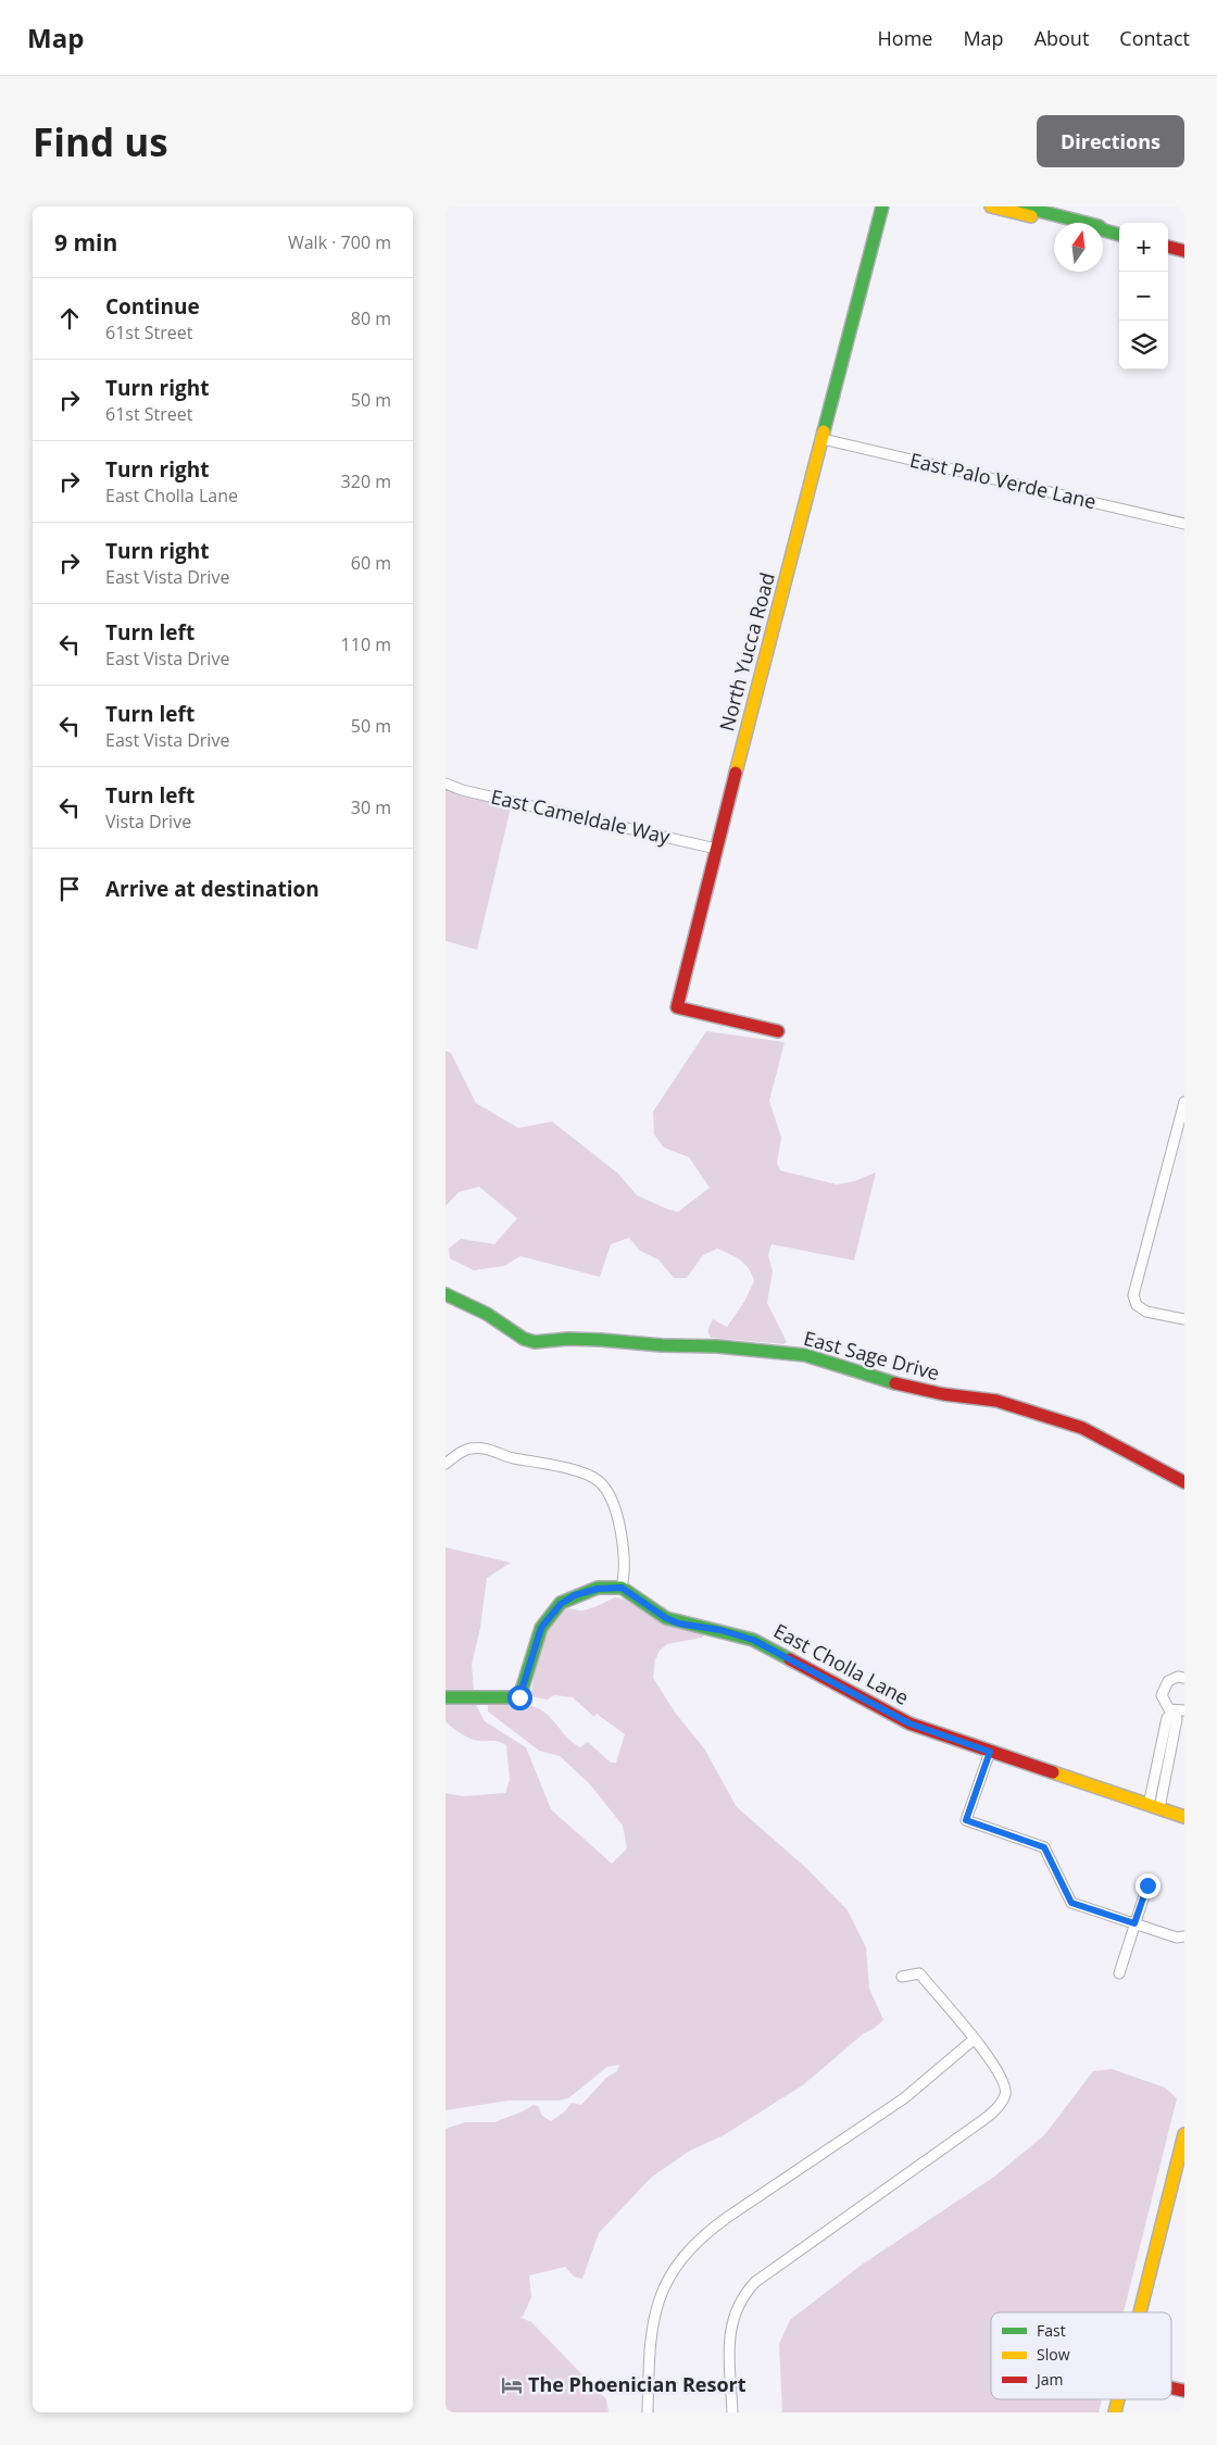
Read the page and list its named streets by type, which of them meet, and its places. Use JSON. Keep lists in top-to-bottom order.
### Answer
{
  "streets": {
    "street": [
      "East Palo Verde Lane",
      "North Yucca Road",
      "East Cameldale Way",
      "East Sage Drive",
      "East Cholla Lane"
    ]
  },
  "crossings": [
    ["East Palo Verde Lane", "North Yucca Road"],
    ["North Yucca Road", "East Cameldale Way"]
  ],
  "places": {
    "hotel": ["The Phoenician Resort"]
  },
  "legend": ["Fast", "Slow", "Jam"],
  "north": "top",
  "page": {
    "header": "Map",
    "nav": [
      "Home",
      "Map",
      "About",
      "Contact"
    ],
    "buttons": "Directions",
    "title": "Find us",
    "heading": ["9 min", "Walk · 700 m"],
    "map_buttons": ["+", "−"],
    "list": [
      ["Continue", "61st Street", "80 m"],
      ["Turn right", "61st Street", "50 m"],
      ["Turn right", "East Cholla Lane", "320 m"],
      ["Turn right", "East Vista Drive", "60 m"],
      ["Turn left", "East Vista Drive", "110 m"],
      ["Turn left", "East Vista Drive", "50 m"],
      ["Turn left", "Vista Drive", "30 m"],
      "Arrive at destination"
    ]
  }
}
